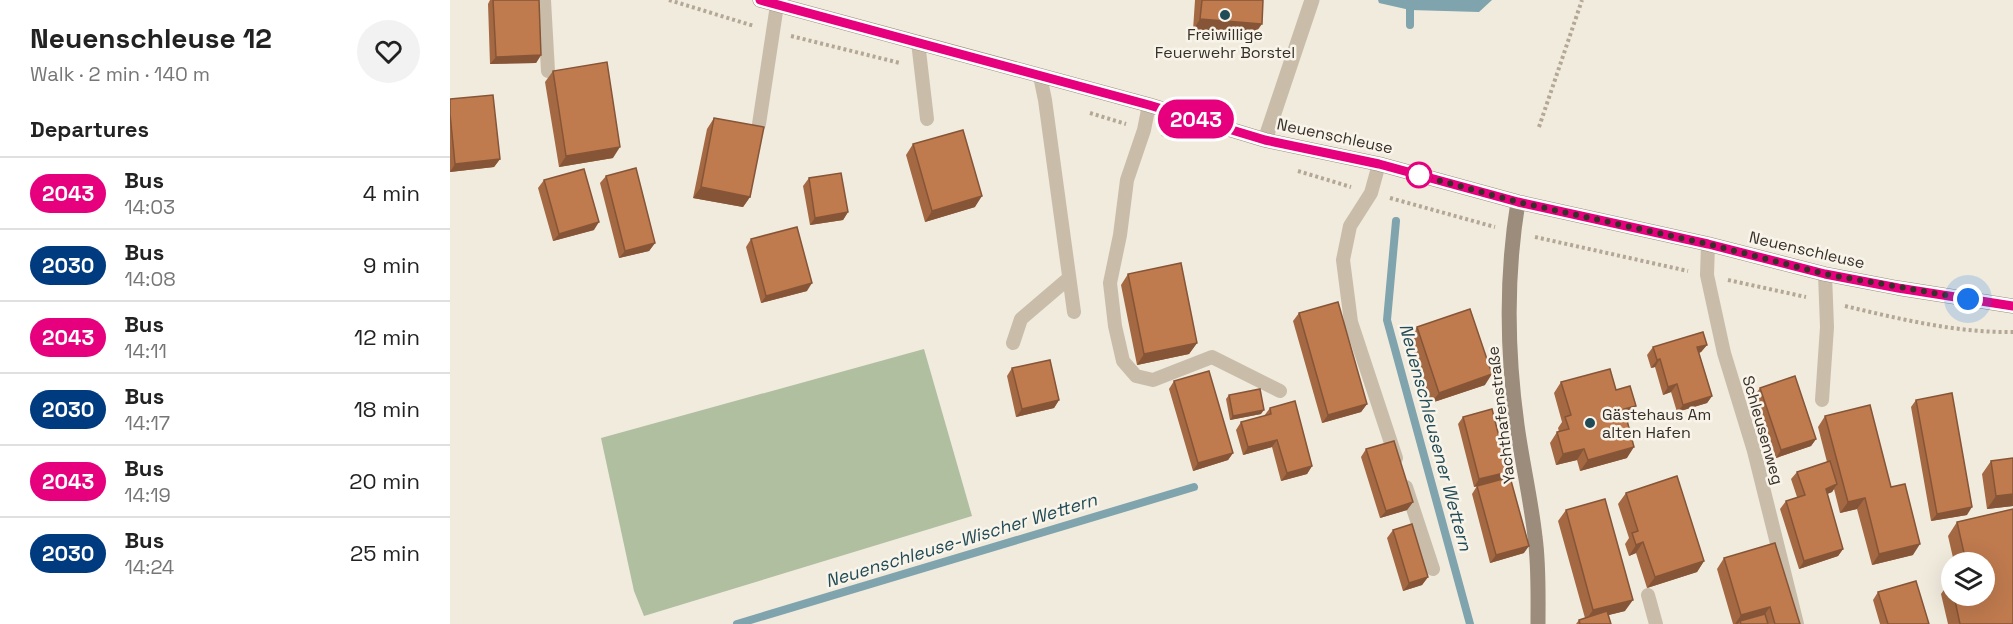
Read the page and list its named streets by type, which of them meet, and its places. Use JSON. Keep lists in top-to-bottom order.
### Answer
{
  "streets": {
    "street": ["Neuenschleuse", "Yachthafenstraße"],
    "lane": ["Schleusenweg"]
  },
  "crossings": [
    ["Neuenschleuse", "Yachthafenstraße"],
    ["Neuenschleuse", "Schleusenweg"]
  ],
  "water": ["Neuenschleusener Wettern", "Neuenschleuse-Wischer Wettern"],
  "places": ["Freiwillige Feuerwehr Borstel", "Gästehaus Am alten Hafen"],
  "lines": ["bus line 2043"],
  "page": {
    "heading": [
      ["Neuenschleuse 12", "Walk · 2 min · 140 m"],
      "Departures"
    ],
    "on_map": "2043",
    "list": [
      {
        "mark": "2043",
        "name": "Bus",
        "note": "14:03",
        "value": "4 min"
      },
      {
        "mark": "2030",
        "name": "Bus",
        "note": "14:08",
        "value": "9 min"
      },
      {
        "mark": "2043",
        "name": "Bus",
        "note": "14:11",
        "value": "12 min"
      },
      {
        "mark": "2030",
        "name": "Bus",
        "note": "14:17",
        "value": "18 min"
      },
      {
        "mark": "2043",
        "name": "Bus",
        "note": "14:19",
        "value": "20 min"
      },
      {
        "mark": "2030",
        "name": "Bus",
        "note": "14:24",
        "value": "25 min"
      }
    ]
  }
}
